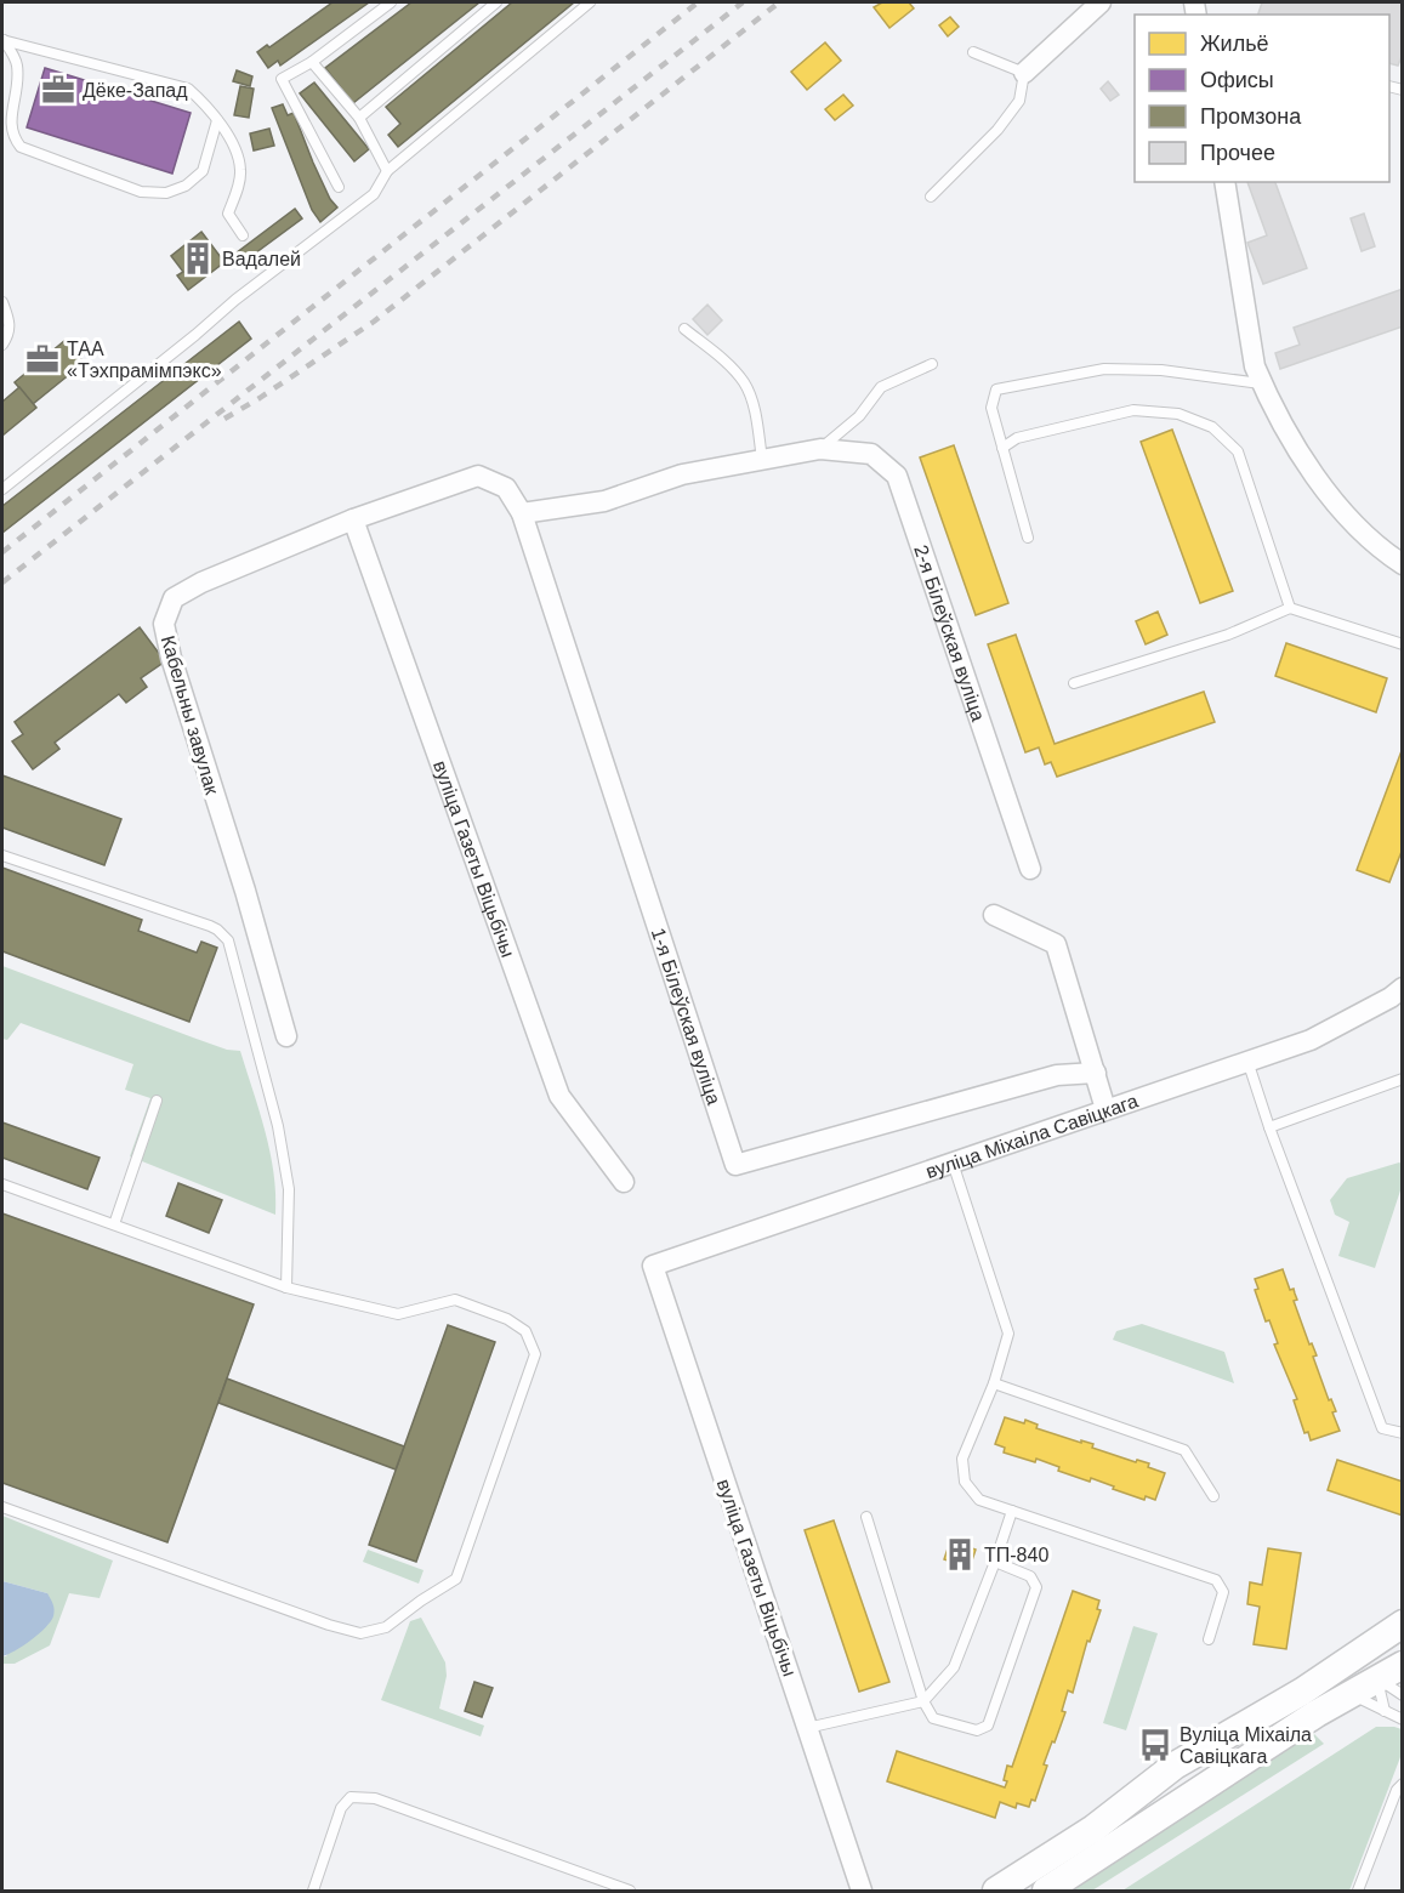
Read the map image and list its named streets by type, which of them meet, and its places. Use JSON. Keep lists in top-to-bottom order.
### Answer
{
  "streets": {
    "street": [
      "2-я Білеўская вуліца",
      "Кабельны завулак",
      "вуліца Газеты Віцьбічы",
      "1-я Білеўская вуліца",
      "вуліца Міхаіла Савіцкага"
    ]
  },
  "crossings": [
    ["2-я Білеўская вуліца", "Кабельны завулак"],
    ["2-я Білеўская вуліца", "1-я Білеўская вуліца"],
    ["Кабельны завулак", "вуліца Газеты Віцьбічы"],
    ["Кабельны завулак", "1-я Білеўская вуліца"],
    ["вуліца Газеты Віцьбічы", "вуліца Міхаіла Савіцкага"]
  ],
  "places": {
    "office": ["Дёке-Запад", "ТАА «Тэхпрамімпэкс»"],
    "building": ["Вадалей", "ТП-840"],
    "bus stop": ["Вуліца Міхаіла Савіцкага"]
  },
  "legend": [
    "Жильё",
    "Офисы",
    "Промзона",
    "Прочее"
  ]
}
